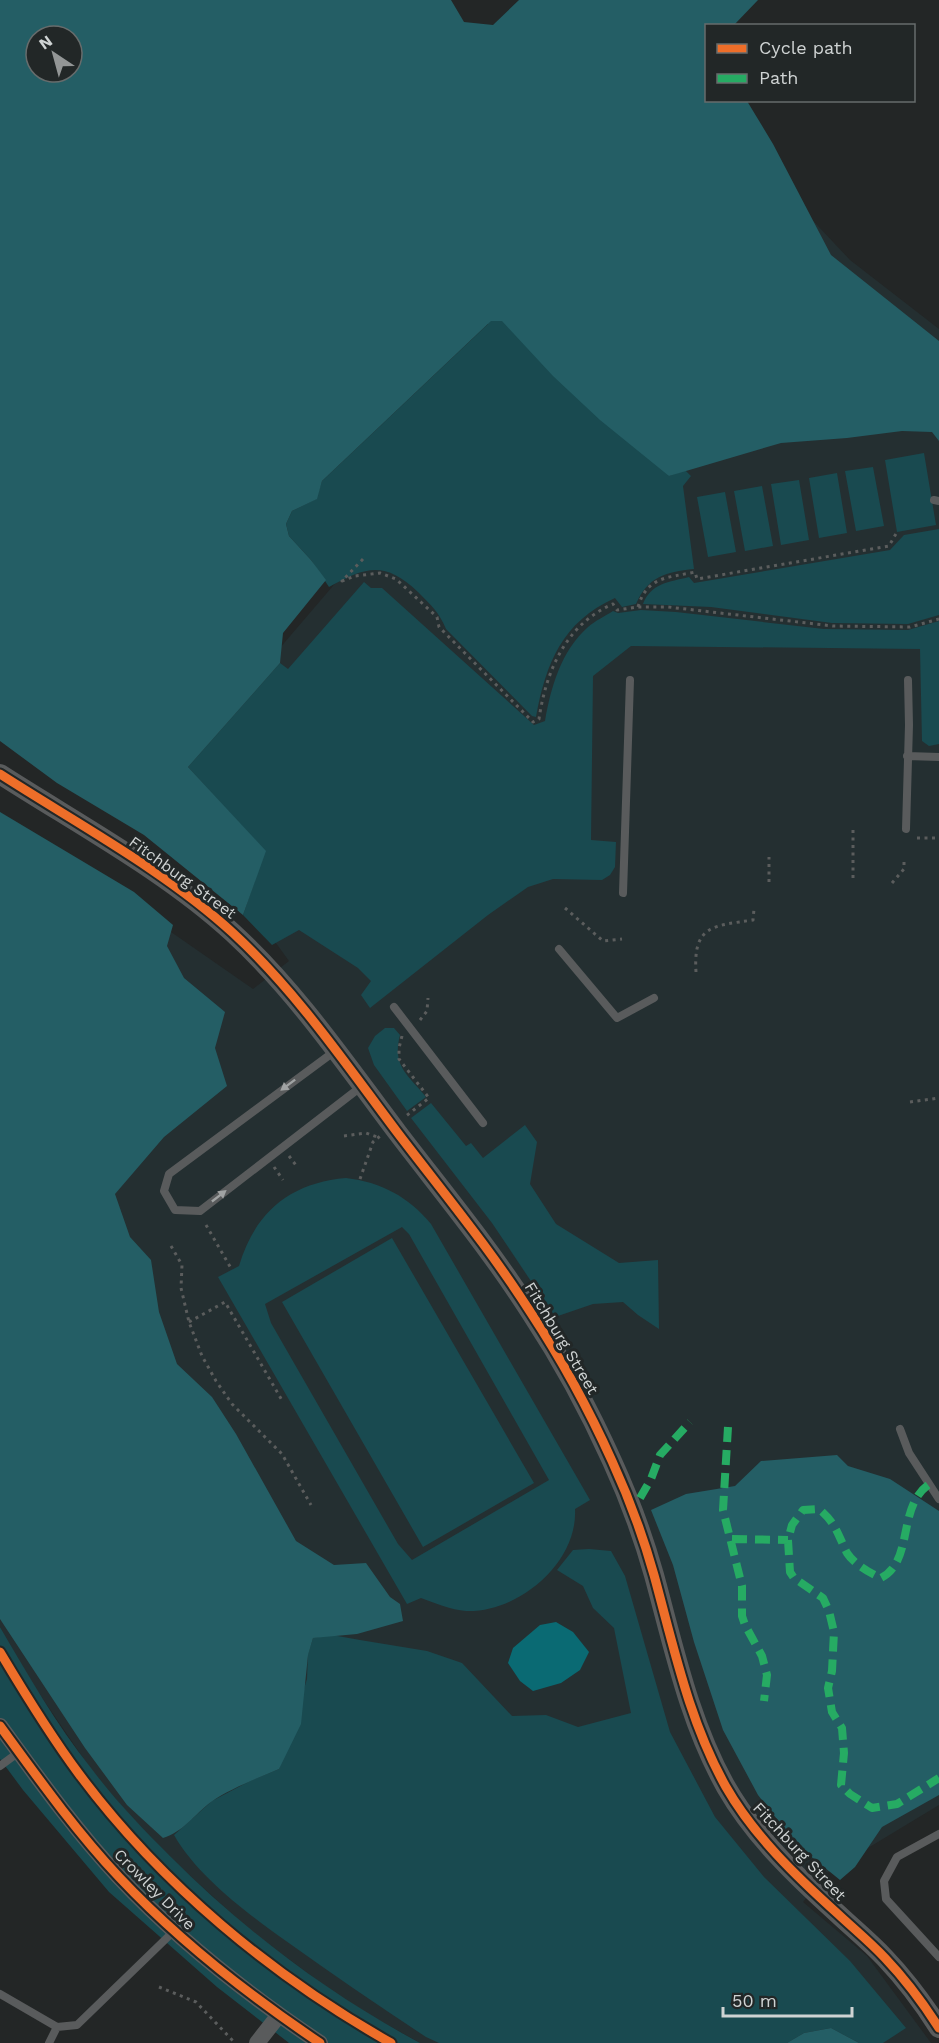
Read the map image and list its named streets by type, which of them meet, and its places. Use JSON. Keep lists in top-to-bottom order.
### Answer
{
  "streets": {
    "street": ["Fitchburg Street", "Crowley Drive"]
  },
  "legend": ["Cycle path", "Path"],
  "scale_bar": "50 m",
  "north": "top left"
}
